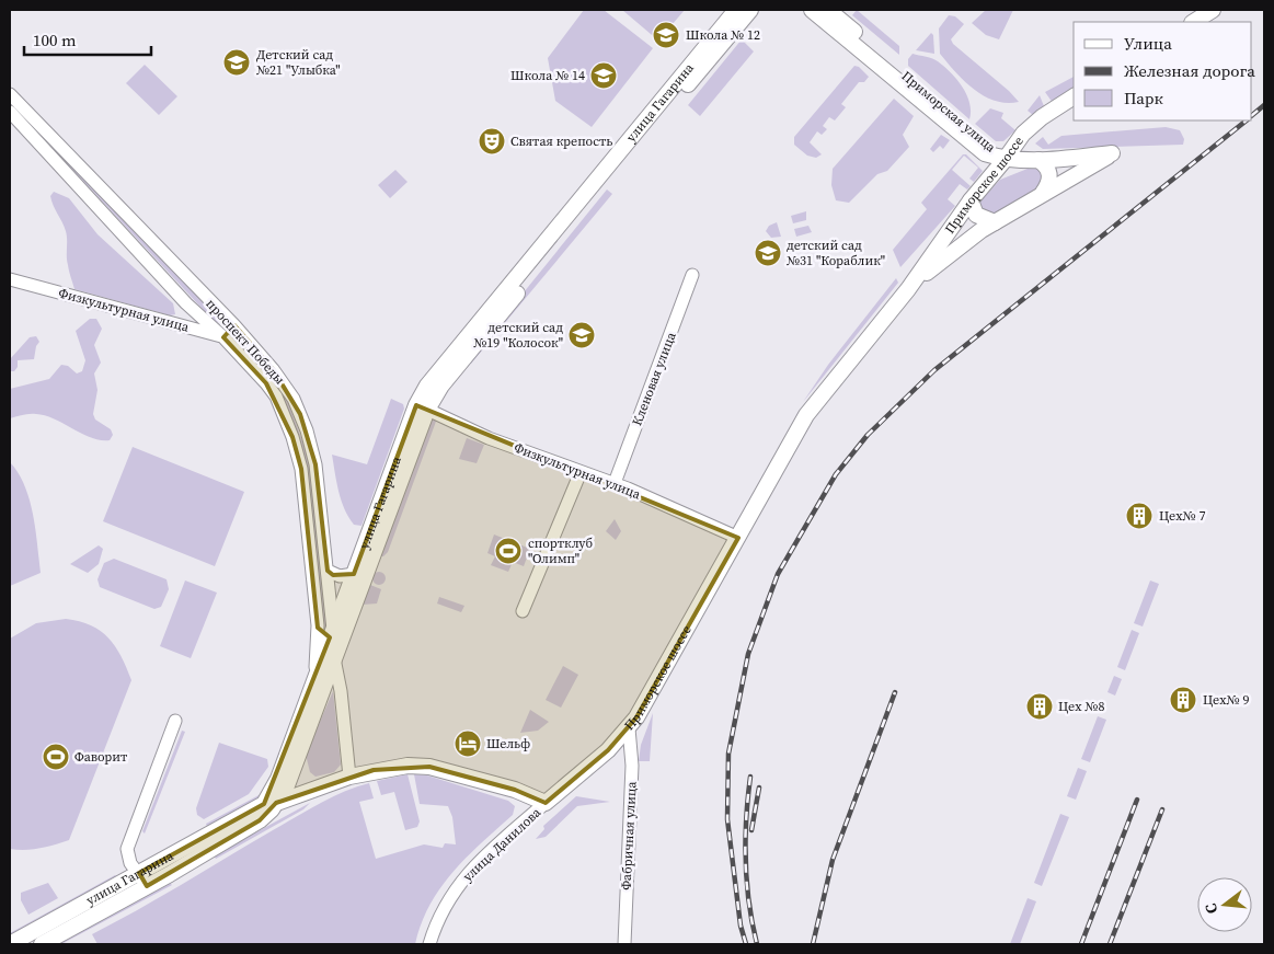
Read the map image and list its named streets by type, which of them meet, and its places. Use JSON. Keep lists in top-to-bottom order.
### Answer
{
  "streets": {
    "main road": ["улица Гагарина", "Приморская улица", "Приморское шоссе"],
    "street": [
      "Физкультурная улица",
      "проспект Победы",
      "Кленовая улица",
      "Фабричная улица",
      "улица Данилова"
    ]
  },
  "crossings": [
    ["улица Гагарина", "Физкультурная улица"],
    ["улица Гагарина", "проспект Победы"],
    ["Приморская улица", "Приморское шоссе"],
    ["Приморское шоссе", "Физкультурная улица"],
    ["Приморское шоссе", "Фабричная улица"],
    ["Приморское шоссе", "улица Данилова"],
    ["Физкультурная улица", "проспект Победы"],
    ["Физкультурная улица", "Кленовая улица"]
  ],
  "places": {
    "school or university": [
      "Школа № 12",
      "Детский сад №21 \"Улыбка\"",
      "Школа № 14",
      "детский сад №31 \"Кораблик\"",
      "детский сад №19 \"Колосок\""
    ],
    "theatre": ["Святая крепость"],
    "building": ["Цех№ 7", "Цех№ 9", "Цех №8"],
    "sports": ["спортклуб \"Олимп\"", "Фаворит"],
    "hotel": ["Шельф"]
  },
  "legend": ["Улица", "Железная дорога", "Парк"],
  "scale_bar": "100 m",
  "north": "left"
}
